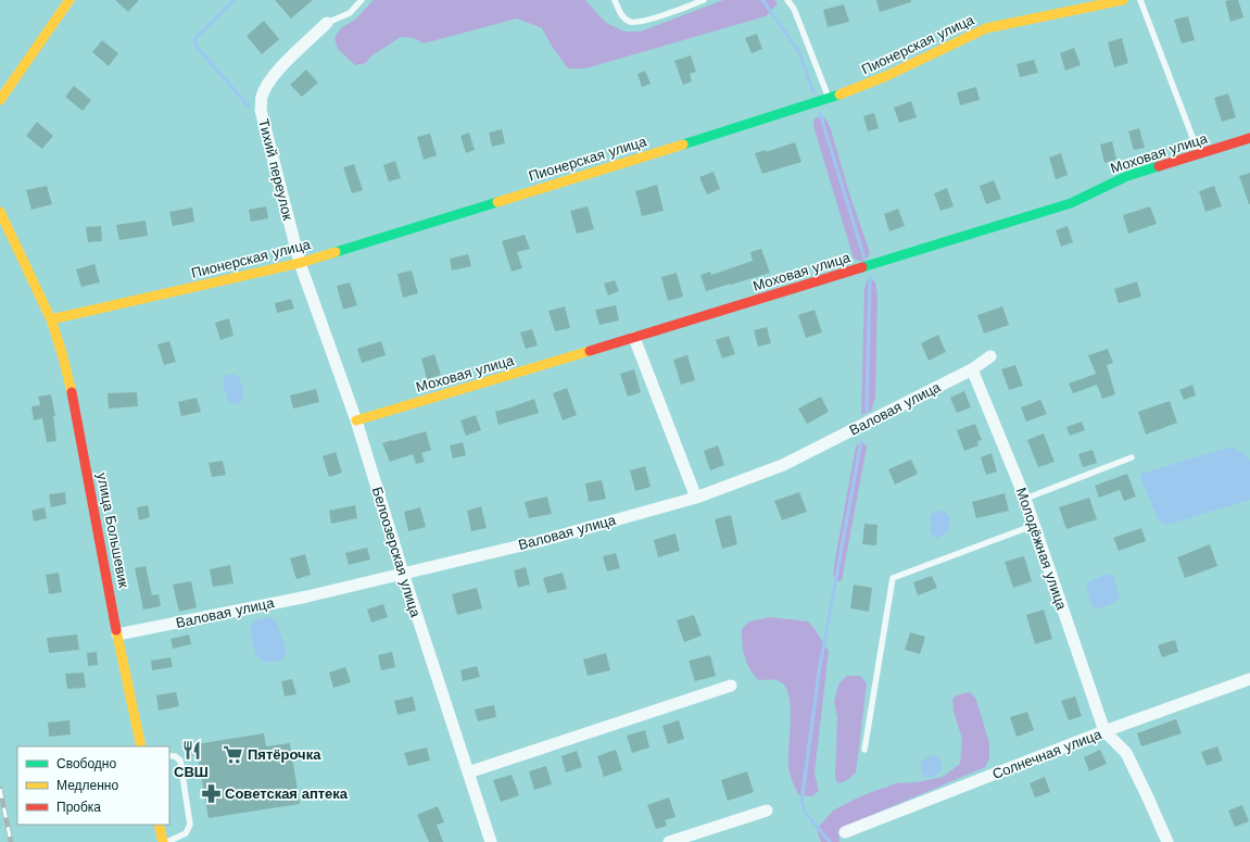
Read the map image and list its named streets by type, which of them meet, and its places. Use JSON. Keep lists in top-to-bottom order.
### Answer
{
  "streets": {
    "street": [
      "Пионерская улица",
      "Моховая улица",
      "Тихий переулок",
      "Валовая улица",
      "улица Большевик",
      "Молодёжная улица",
      "Белоозерская улица",
      "Солнечная улица"
    ]
  },
  "crossings": [
    ["Пионерская улица", "Тихий переулок"],
    ["Пионерская улица", "улица Большевик"],
    ["Пионерская улица", "Белоозерская улица"],
    ["Моховая улица", "Белоозерская улица"],
    ["Тихий переулок", "Белоозерская улица"],
    ["Валовая улица", "улица Большевик"],
    ["Валовая улица", "Молодёжная улица"],
    ["Валовая улица", "Белоозерская улица"],
    ["Молодёжная улица", "Солнечная улица"]
  ],
  "places": {
    "restaurant": ["СВШ"],
    "supermarket": ["Пятёрочка"],
    "pharmacy": ["Советская аптека"]
  },
  "legend": ["Свободно", "Медленно", "Пробка"]
}
